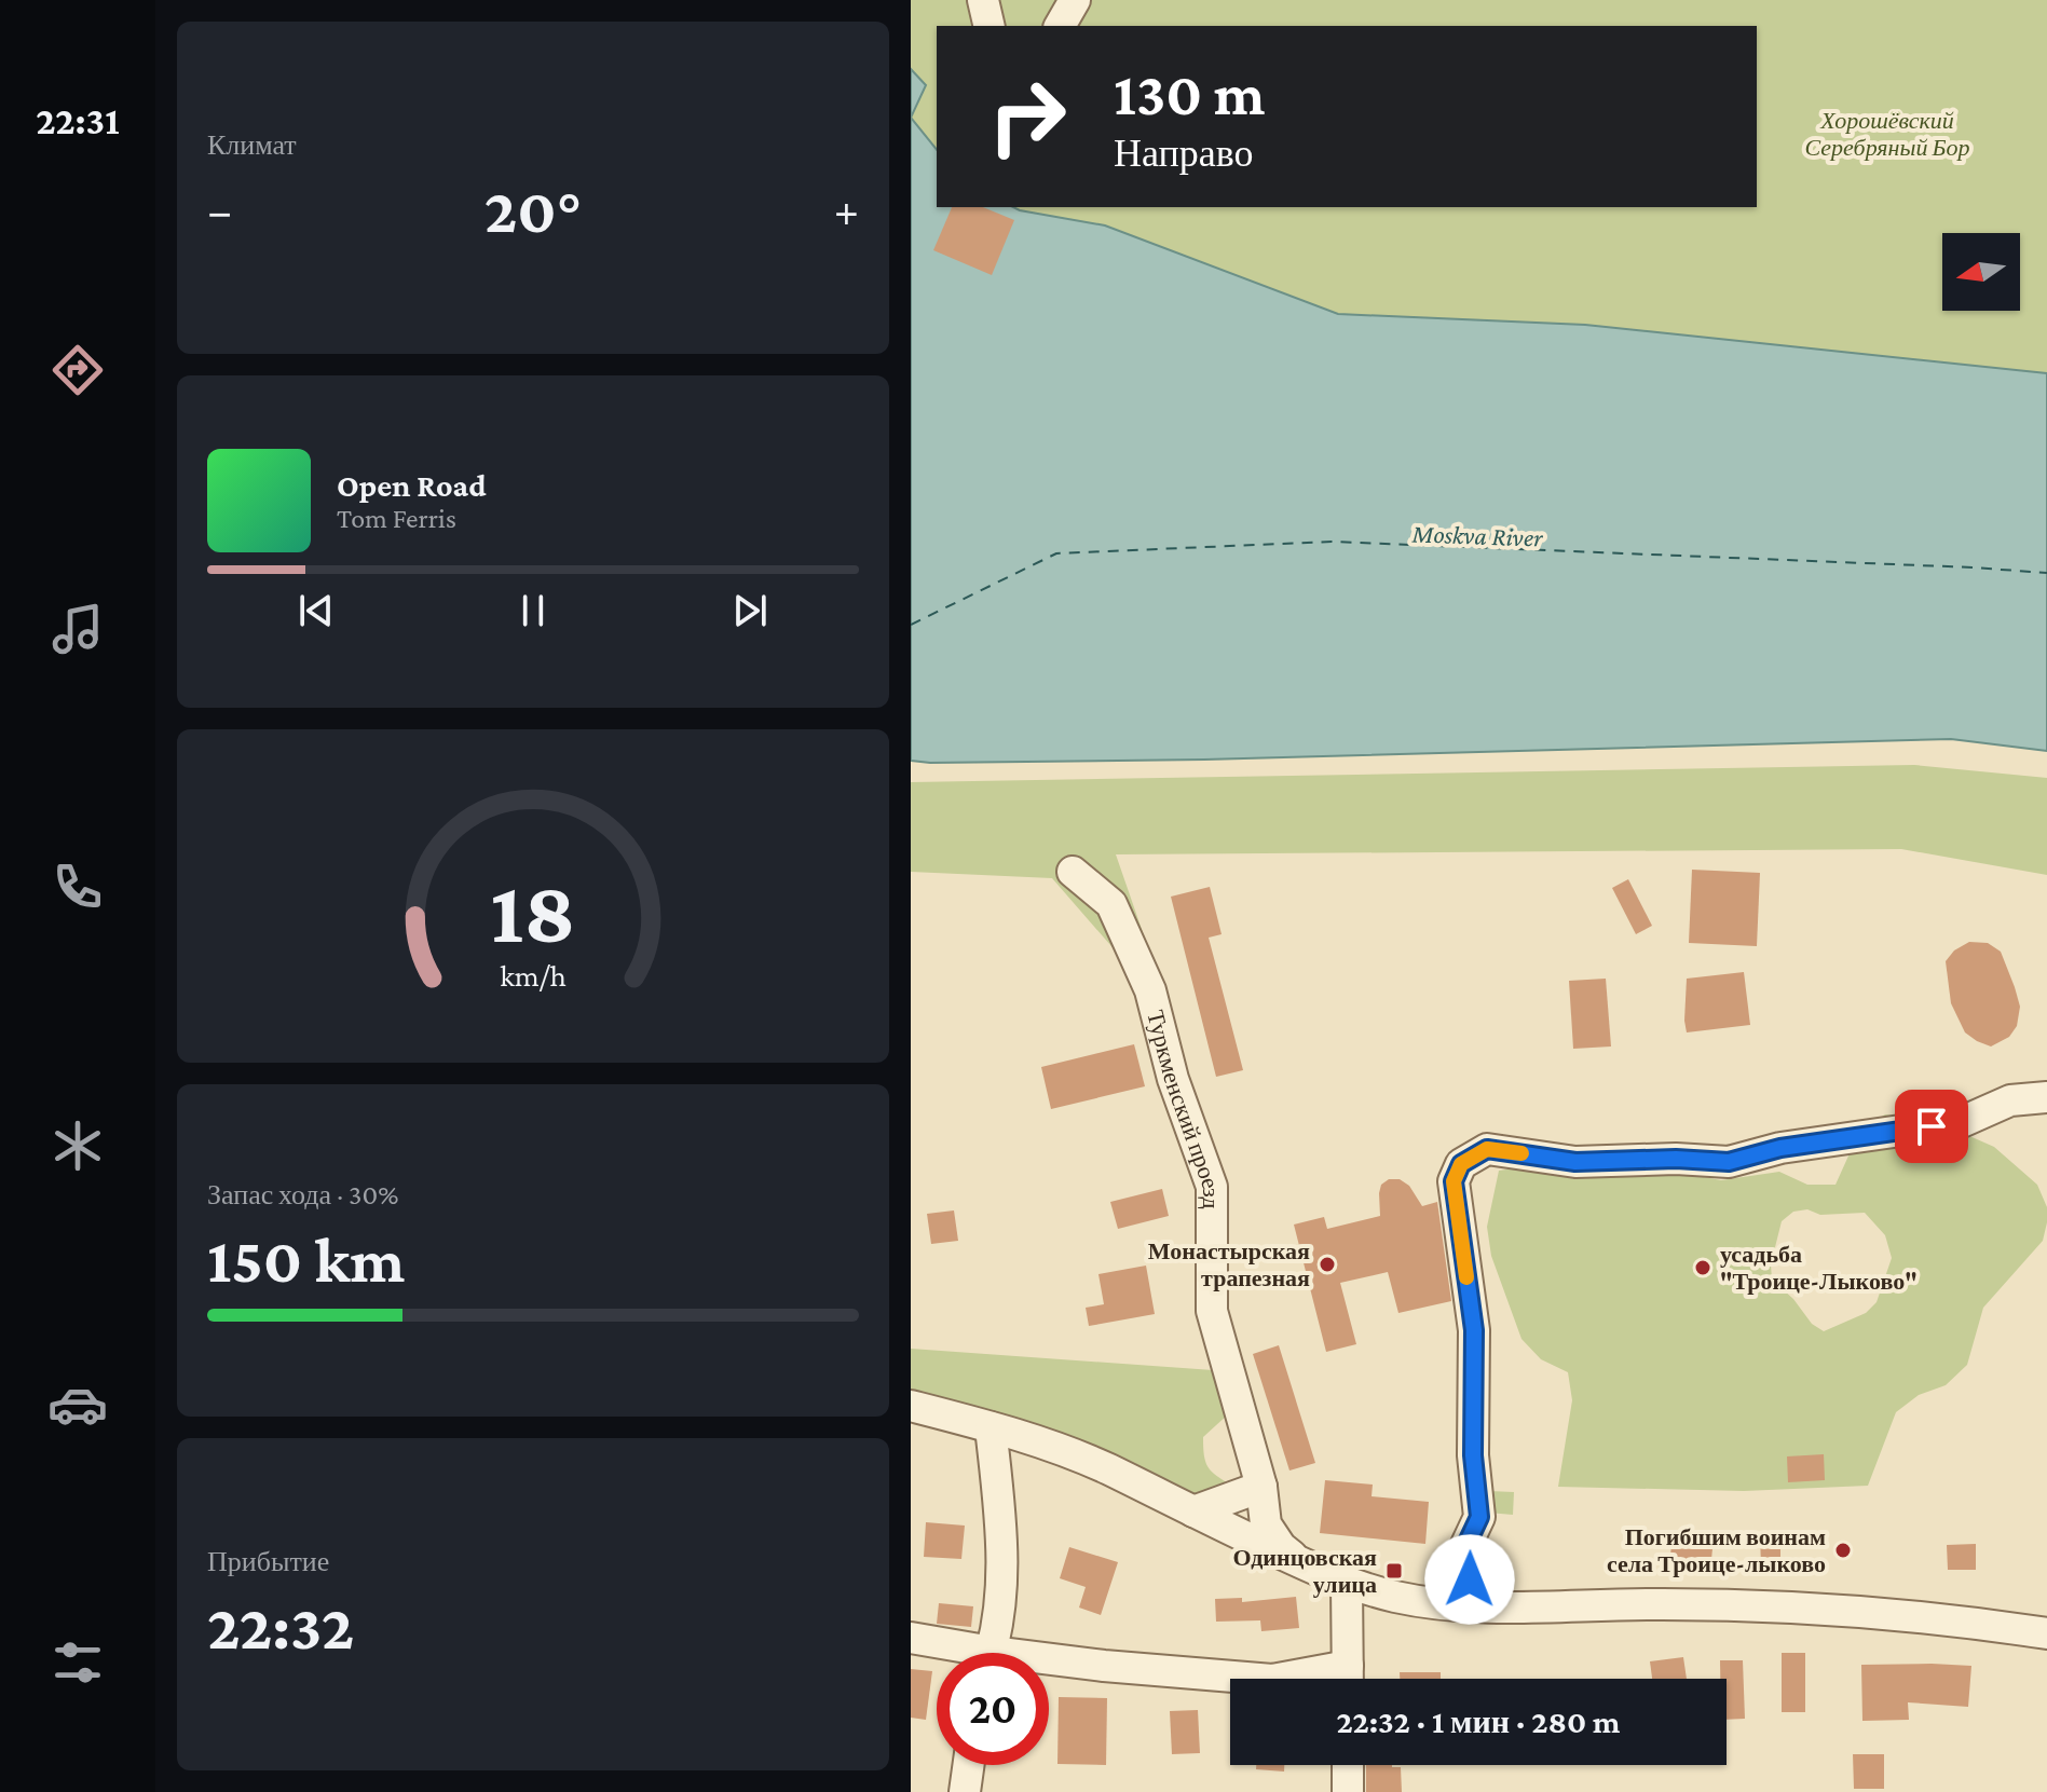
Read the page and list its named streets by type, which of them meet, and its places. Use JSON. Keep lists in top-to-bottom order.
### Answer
{
  "streets": {
    "street": ["Туркменский проезд"]
  },
  "water": ["Moskva River"],
  "parks": ["Хорошёвский Серебряный Бор"],
  "places": {
    "other": ["Монастырская трапезная", "усадьба \"Троице-Лыково\"", "Погибшим воинам села Троице-лыково"],
    "transit": ["Одинцовская улица"]
  },
  "north": "left",
  "page": {
    "tabs": "22:31",
    "tile": [
      "Климат",
      ["Запас хода · 30%", "150 km"],
      ["Прибытие", "22:32"]
    ],
    "turn": ["130 m", "Направо"],
    "heat": ["−", "20°", "+"],
    "song": ["Open Road", "Tom Ferris"],
    "limit": "20",
    "trip": "22:32 · 1 мин · 280 m",
    "gauge": ["18", "km/h"]
  }
}
